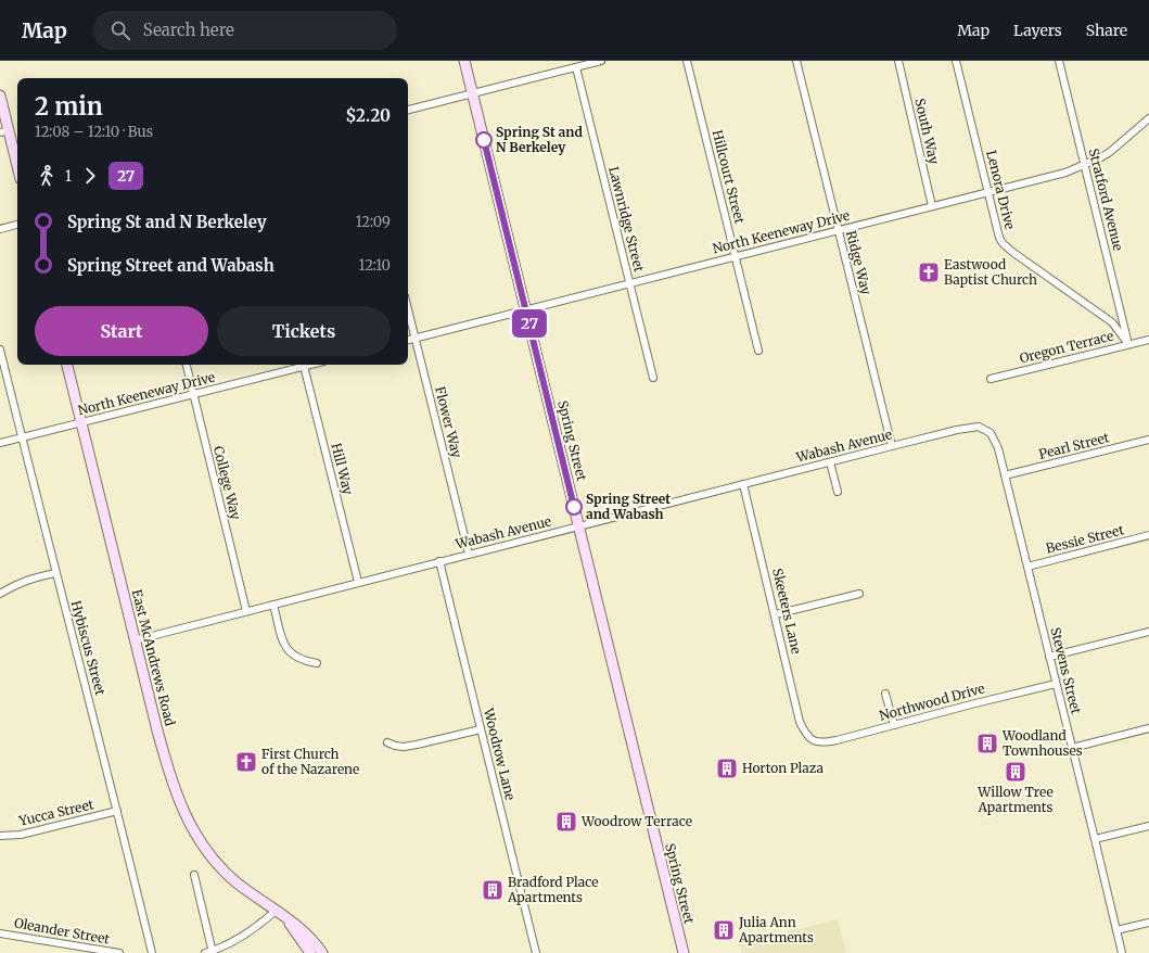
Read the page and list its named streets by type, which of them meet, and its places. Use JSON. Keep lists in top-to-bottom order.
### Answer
{
  "streets": {
    "street": [
      "South Way",
      "Hillcourt Street",
      "Lenora Drive",
      "Stratford Avenue",
      "Lawnridge Street",
      "North Keeneway Drive",
      "Ridge Way",
      "Oregon Terrace",
      "Flower Way",
      "Spring Street",
      "Wabash Avenue",
      "Pearl Street",
      "Hill Way",
      "College Way",
      "Bessie Street",
      "Skeeters Lane",
      "Hybiscus Street",
      "East McAndrews Road",
      "Stevens Street",
      "Northwood Drive",
      "Woodrow Lane",
      "Yucca Street",
      "Oleander Street"
    ]
  },
  "crossings": [
    ["South Way", "North Keeneway Drive"],
    ["Hillcourt Street", "North Keeneway Drive"],
    ["Lenora Drive", "Stratford Avenue"],
    ["Lenora Drive", "North Keeneway Drive"],
    ["Lenora Drive", "Oregon Terrace"],
    ["Stratford Avenue", "North Keeneway Drive"],
    ["Stratford Avenue", "Oregon Terrace"],
    ["Lawnridge Street", "North Keeneway Drive"],
    ["North Keeneway Drive", "Ridge Way"],
    ["North Keeneway Drive", "Flower Way"],
    ["North Keeneway Drive", "Spring Street"],
    ["North Keeneway Drive", "College Way"],
    ["North Keeneway Drive", "Hybiscus Street"],
    ["North Keeneway Drive", "East McAndrews Road"],
    ["Ridge Way", "Wabash Avenue"],
    ["Flower Way", "Wabash Avenue"],
    ["Spring Street", "Wabash Avenue"],
    ["Wabash Avenue", "Hill Way"],
    ["Wabash Avenue", "College Way"],
    ["Wabash Avenue", "Skeeters Lane"],
    ["Wabash Avenue", "East McAndrews Road"],
    ["Wabash Avenue", "Stevens Street"],
    ["Wabash Avenue", "Woodrow Lane"],
    ["Pearl Street", "Stevens Street"],
    ["Bessie Street", "Stevens Street"],
    ["Skeeters Lane", "Northwood Drive"],
    ["Hybiscus Street", "Yucca Street"],
    ["Stevens Street", "Northwood Drive"]
  ],
  "places": {
    "other": ["Spring St and N Berkeley", "Spring Street and Wabash"],
    "church": ["Eastwood Baptist Church", "First Church of the Nazarene"],
    "building": [
      "Woodland Townhouses",
      "Horton Plaza",
      "Willow Tree Apartments",
      "Woodrow Terrace",
      "Bradford Place Apartments",
      "Julia Ann Apartments"
    ]
  },
  "lines": ["bus line 27"],
  "page": {
    "header": "Map",
    "search": "Search here",
    "nav": ["Map", "Layers", "Share"],
    "on_map": "27",
    "heading": ["2 min", "12:08 – 12:10 · Bus", "$2.20"],
    "legs": ["1", "27"],
    "list": [
      {
        "name": "Spring St and N Berkeley",
        "value": "12:09"
      },
      {
        "name": "Spring Street and Wabash",
        "value": "12:10"
      }
    ],
    "buttons": ["Start", "Tickets"]
  }
}
